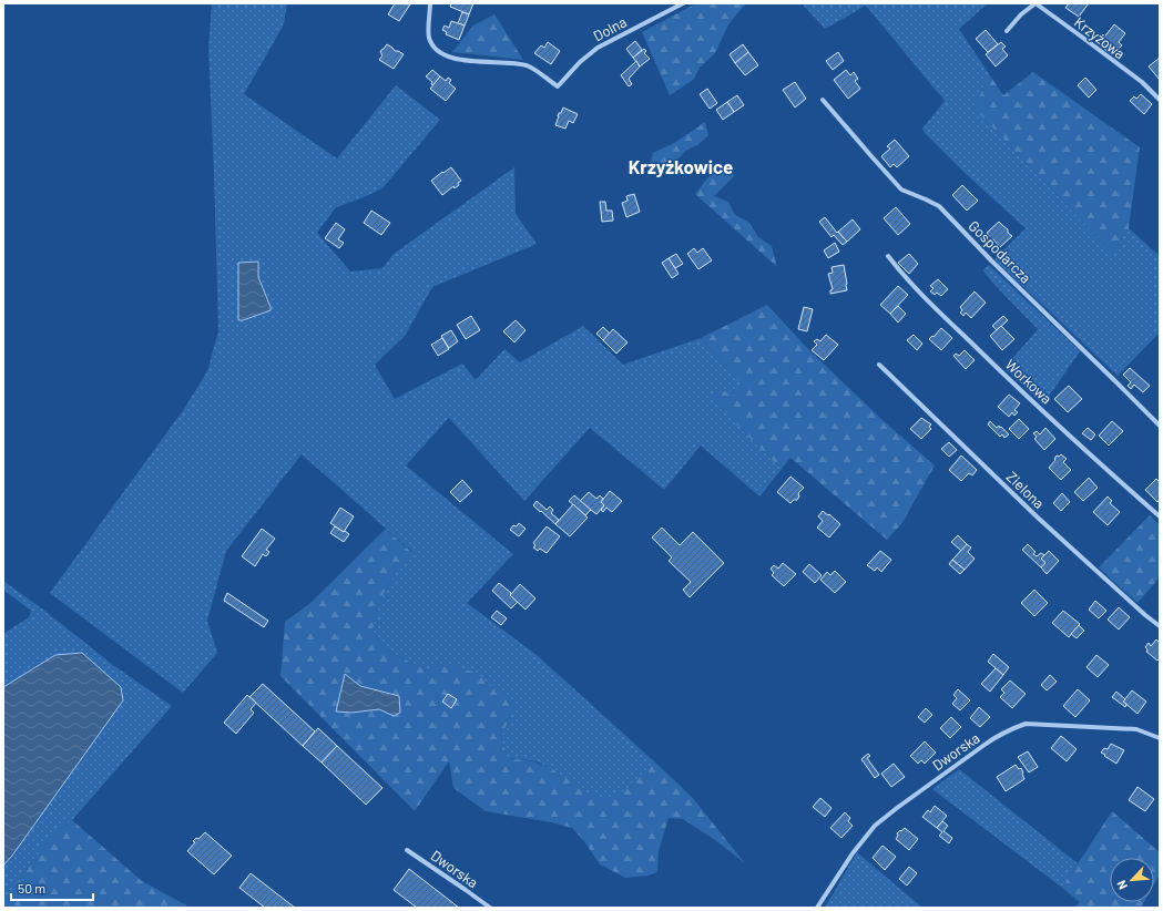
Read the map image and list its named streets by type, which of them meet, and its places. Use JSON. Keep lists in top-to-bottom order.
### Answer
{
  "streets": {
    "street": [
      "Dolna",
      "Krzyżowa",
      "Gospodarcza",
      "Workowa",
      "Zielona",
      "Dworska"
    ]
  },
  "districts": ["Krzyżkowice"],
  "scale_bar": "50 m",
  "north": "bottom left"
}
